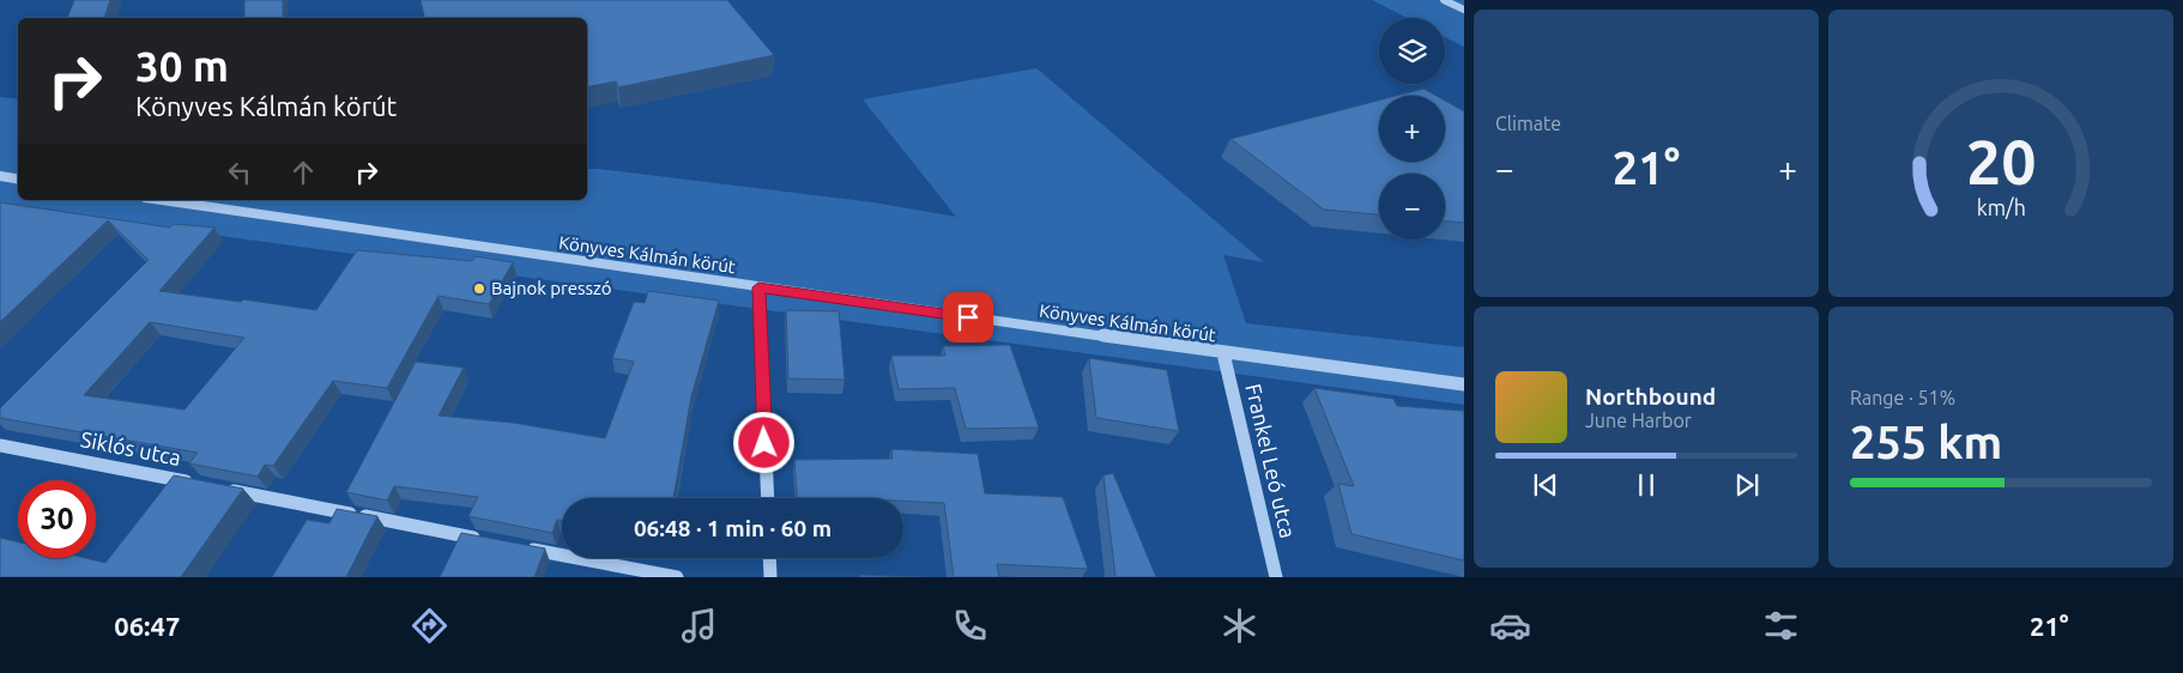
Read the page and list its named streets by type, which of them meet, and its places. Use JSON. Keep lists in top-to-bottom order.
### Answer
{
  "streets": {
    "street": ["Könyves Kálmán körút", "Siklós utca", "Frankel Leó utca"]
  },
  "crossings": [
    ["Könyves Kálmán körút", "Frankel Leó utca"]
  ],
  "places": ["Bajnok presszó"],
  "page": {
    "tile": [
      "Climate",
      ["Range · 51%", "255 km"]
    ],
    "map_buttons": ["+", "−"],
    "turn": ["30 m", "Könyves Kálmán körút"],
    "heat": ["−", "21°", "+"],
    "song": ["Northbound", "June Harbor"],
    "limit": "30",
    "trip": "06:48 · 1 min · 60 m",
    "tabs": ["06:47", "21°"],
    "gauge": ["20", "km/h"]
  }
}
